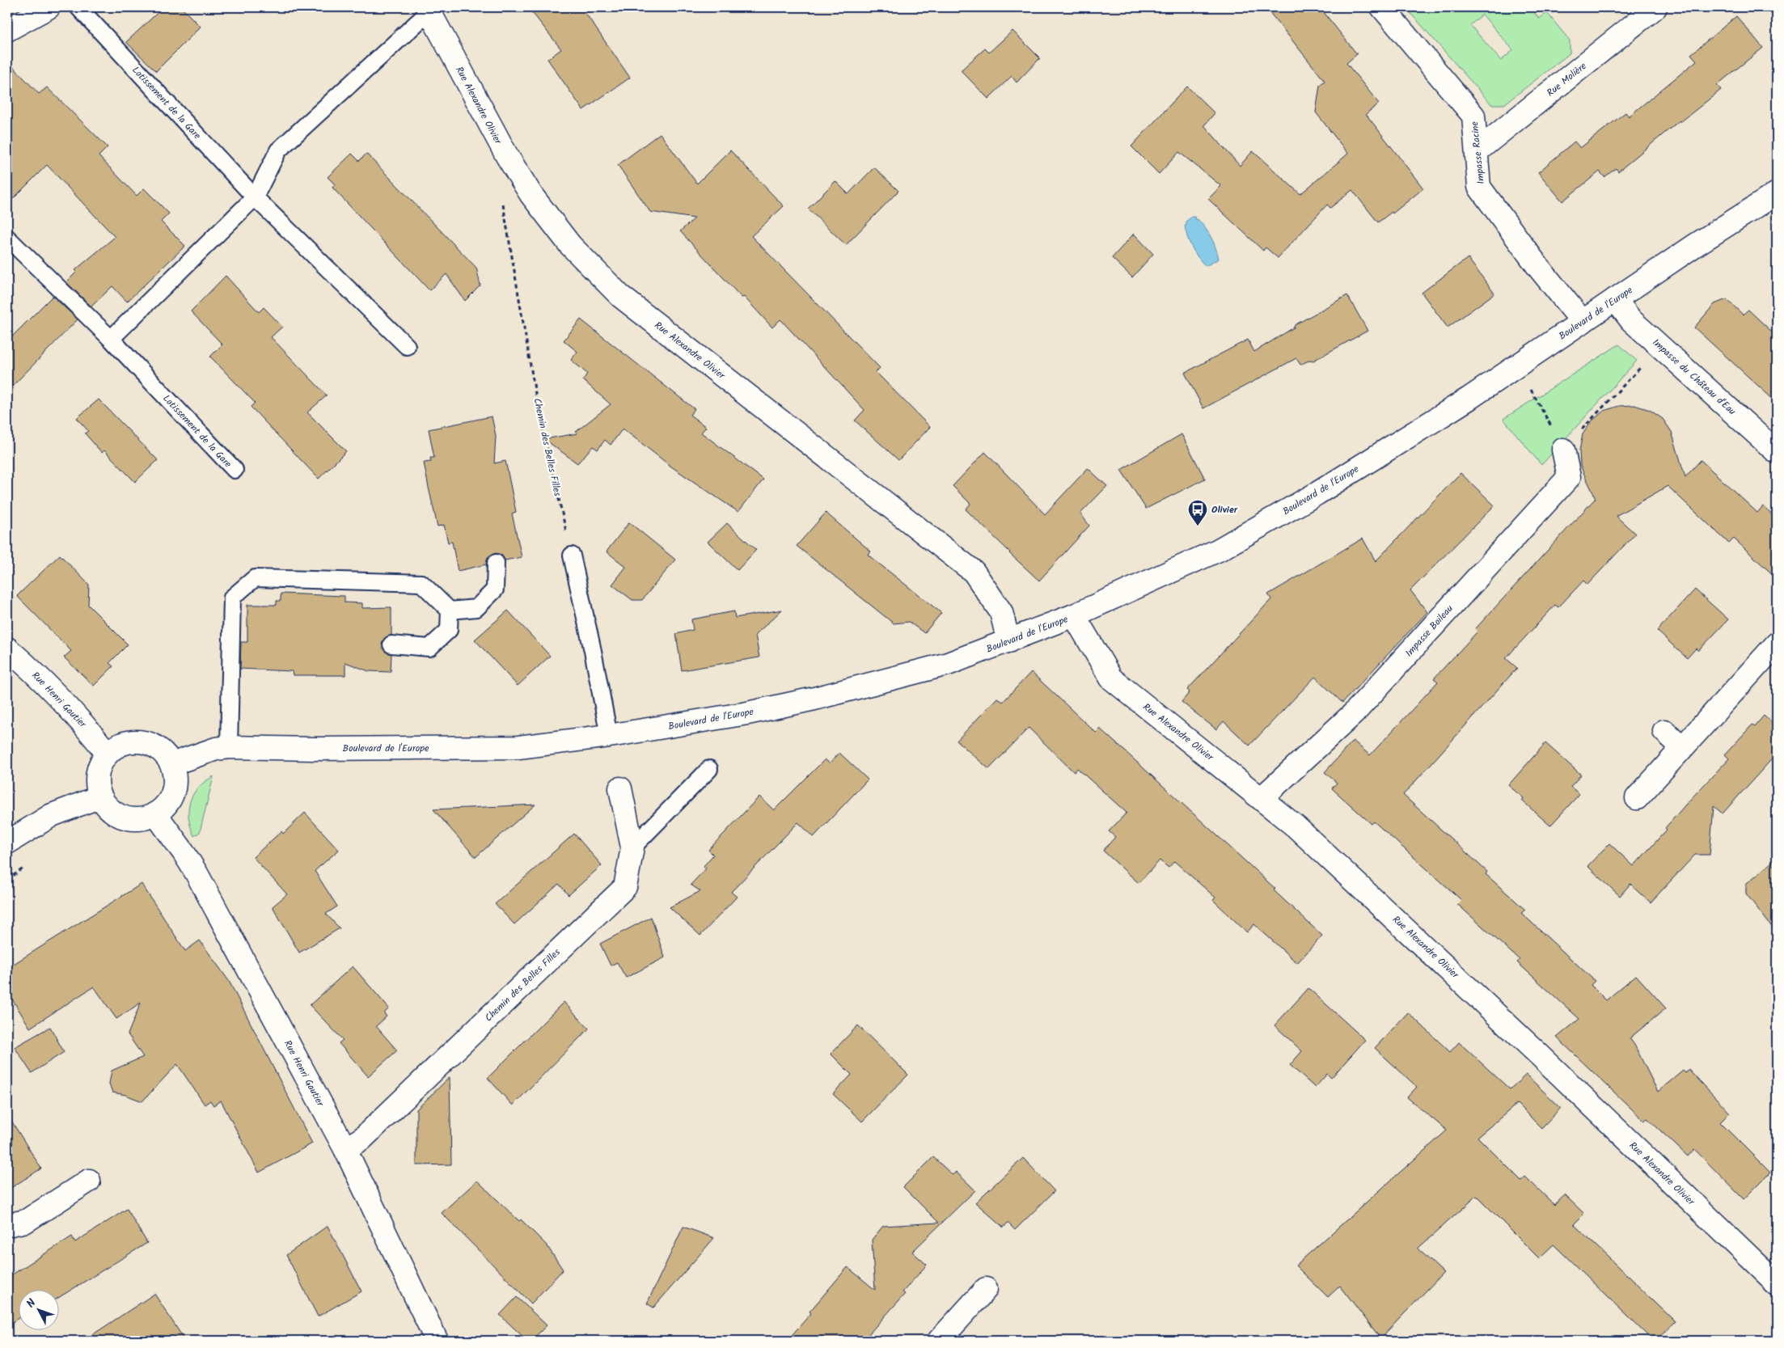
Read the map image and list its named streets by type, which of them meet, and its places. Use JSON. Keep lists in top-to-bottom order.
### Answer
{
  "streets": {
    "street": [
      "Rue Molière",
      "Rue Alexandre Olivier",
      "Impasse Racine",
      "Boulevard de l'Europe",
      "Impasse du Château d'Eau",
      "Chemin des Belles Filles",
      "Impasse Boileau",
      "Rue Henri Gautier"
    ],
    "lane": ["Lotissement de la Gare"]
  },
  "crossings": [
    ["Rue Molière", "Impasse Racine"],
    ["Rue Alexandre Olivier", "Boulevard de l'Europe"],
    ["Rue Alexandre Olivier", "Impasse Boileau"],
    ["Impasse Racine", "Boulevard de l'Europe"],
    ["Boulevard de l'Europe", "Impasse du Château d'Eau"],
    ["Boulevard de l'Europe", "Rue Henri Gautier"],
    ["Chemin des Belles Filles", "Rue Henri Gautier"]
  ],
  "places": {
    "bus stop": ["Olivier"]
  },
  "north": "top left"
}
